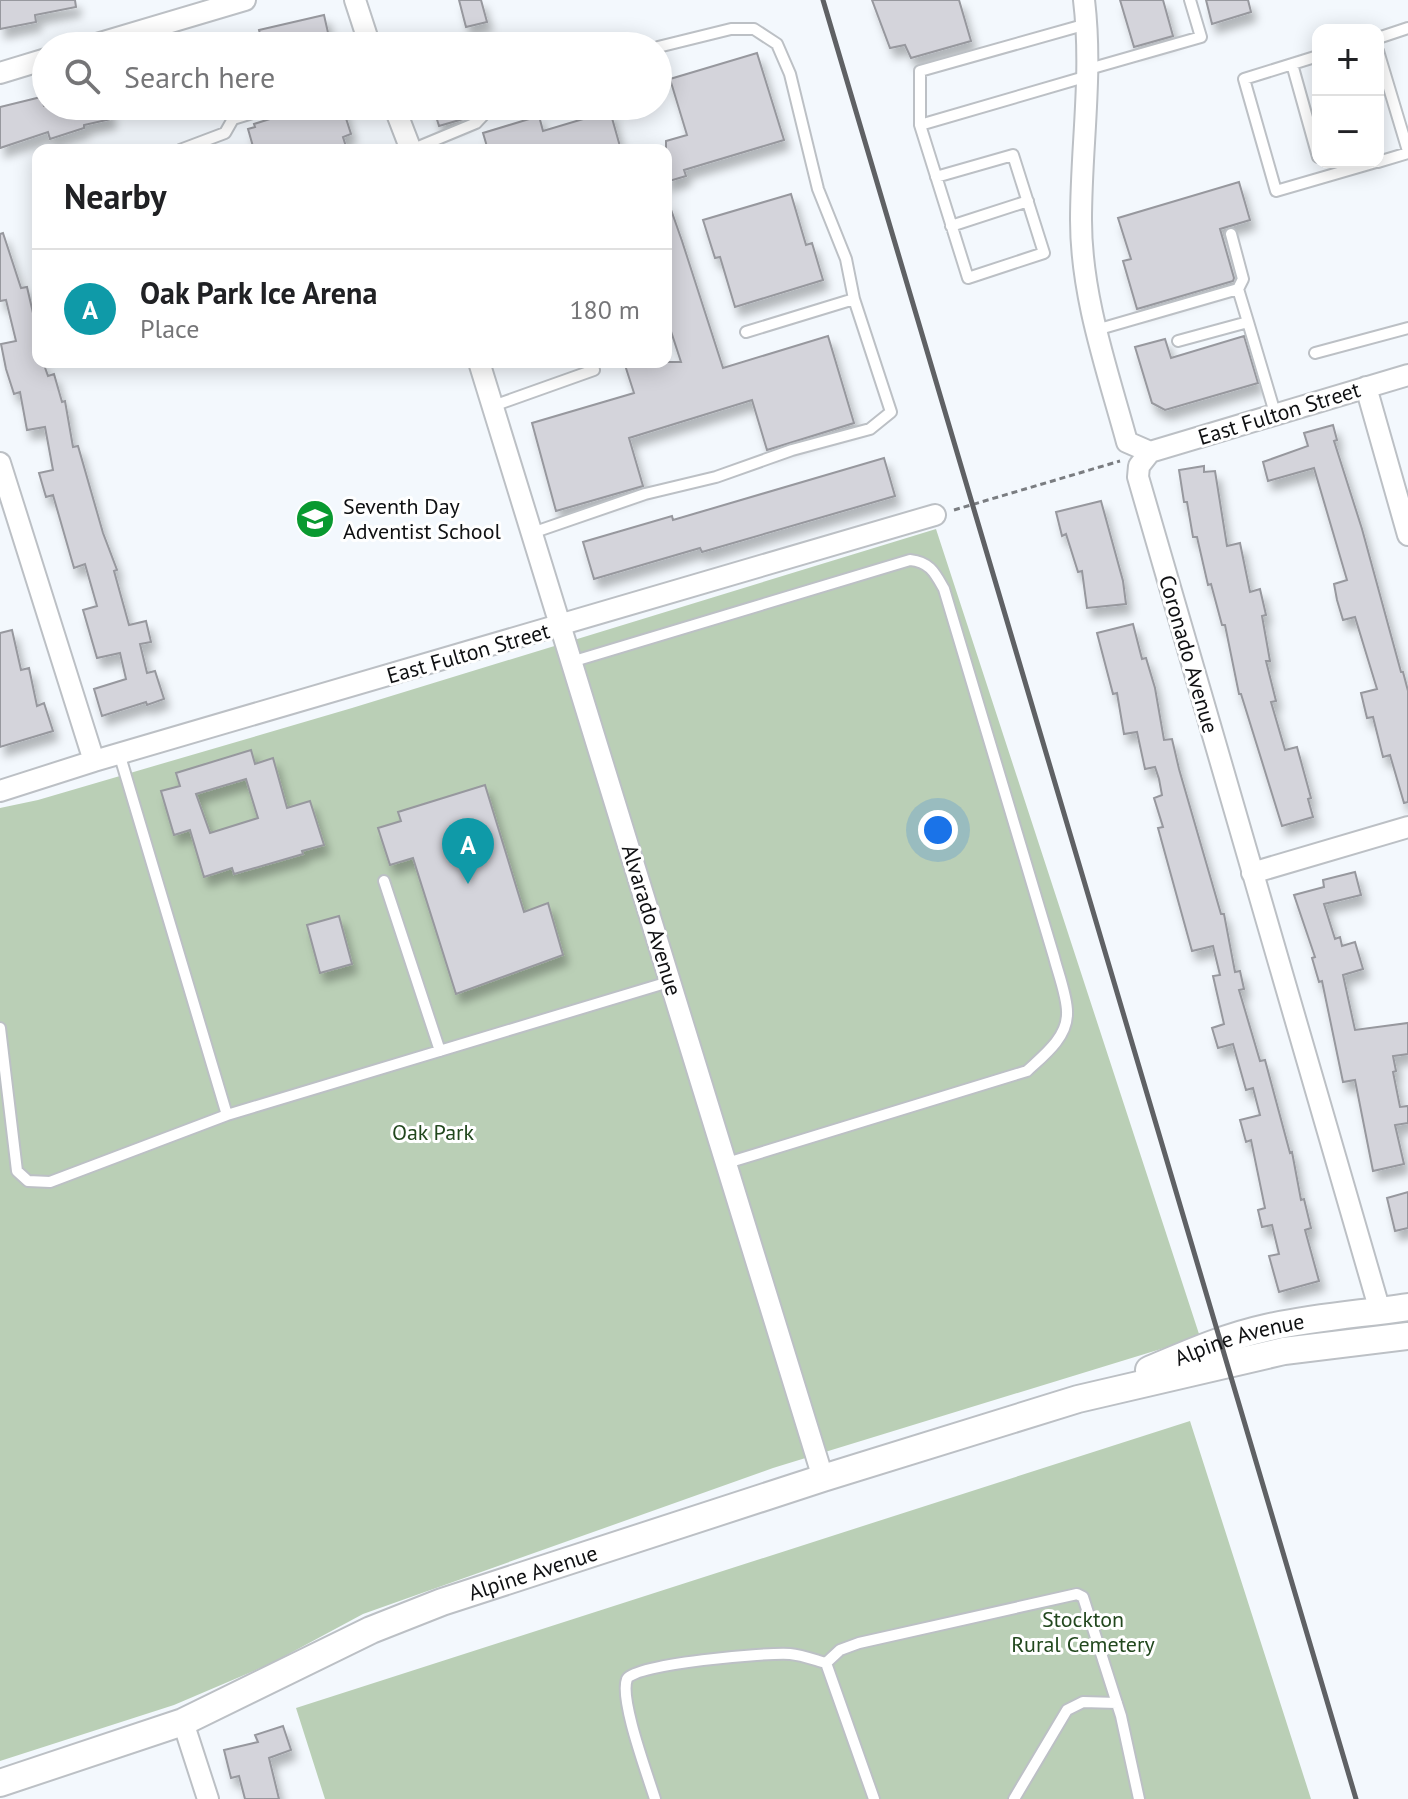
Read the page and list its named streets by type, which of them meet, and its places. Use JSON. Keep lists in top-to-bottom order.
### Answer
{
  "streets": {
    "street": [
      "East Fulton Street",
      "Coronado Avenue",
      "Alvarado Avenue",
      "Alpine Avenue"
    ]
  },
  "crossings": [
    ["East Fulton Street", "Coronado Avenue"],
    ["East Fulton Street", "Alvarado Avenue"],
    ["Coronado Avenue", "Alpine Avenue"],
    ["Alvarado Avenue", "Alpine Avenue"]
  ],
  "parks": ["Oak Park", "Stockton Rural Cemetery"],
  "places": {
    "school or university": ["Seventh Day Adventist School"]
  },
  "page": {
    "map_buttons": ["+", "−"],
    "search": "Search here",
    "heading": "Nearby",
    "list": [
      {
        "mark": "A",
        "name": "Oak Park Ice Arena",
        "note": "Place",
        "value": "180 m"
      }
    ],
    "pins": "A"
  }
}
